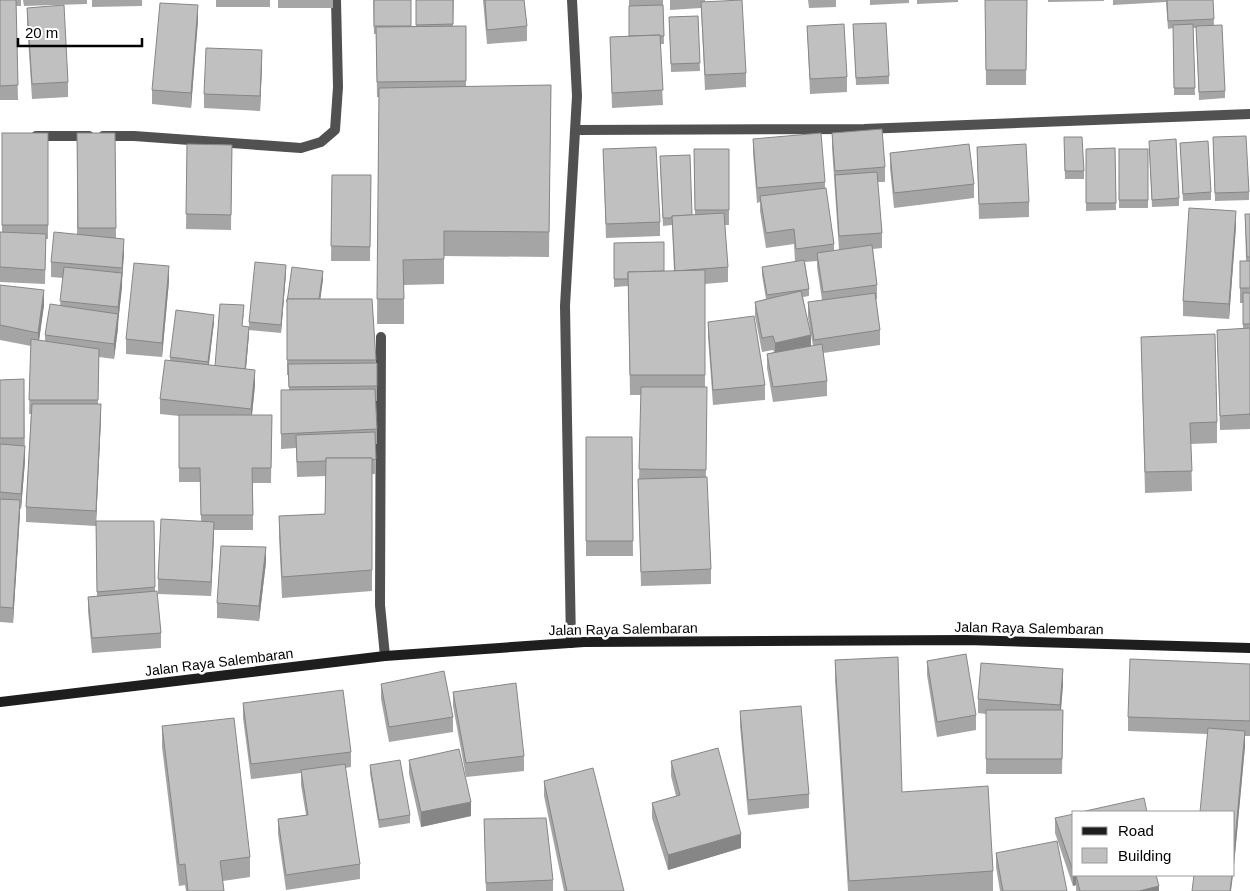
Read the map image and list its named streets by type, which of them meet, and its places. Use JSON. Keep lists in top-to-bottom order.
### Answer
{
  "streets": {
    "main road": ["Jalan Raya Salembaran"]
  },
  "legend": ["Road", "Building"],
  "scale_bar": "20 m"
}
